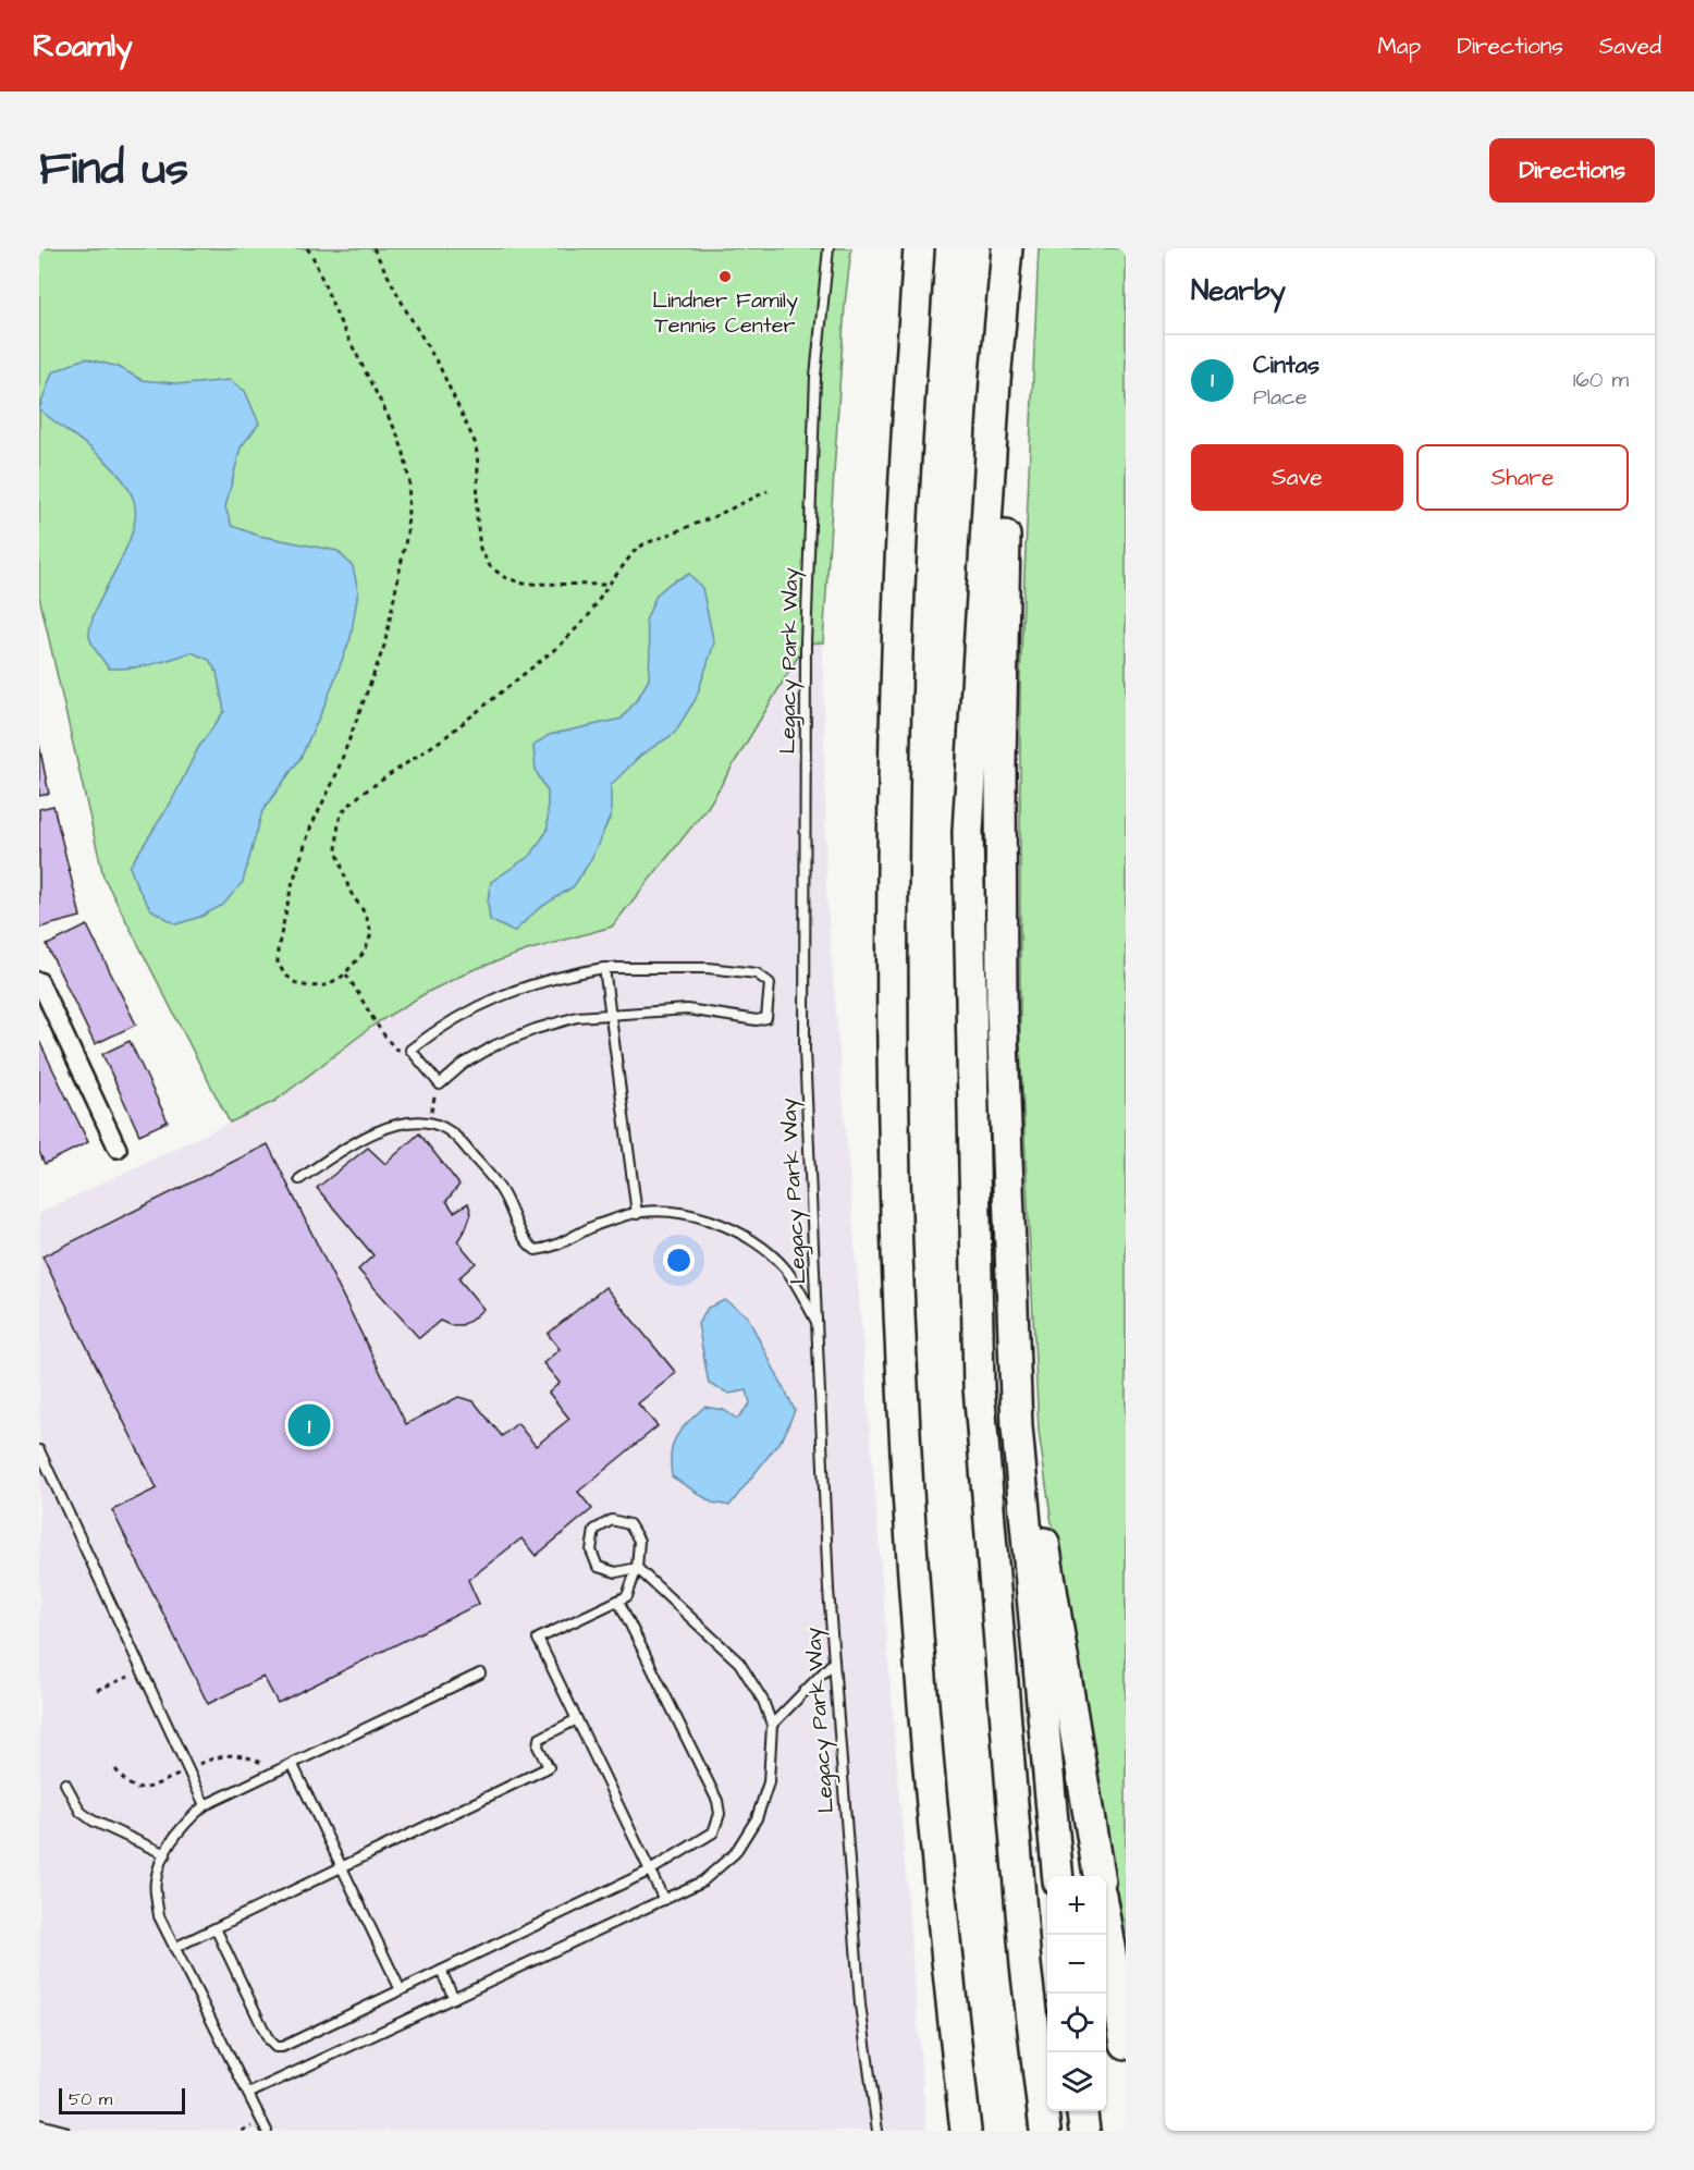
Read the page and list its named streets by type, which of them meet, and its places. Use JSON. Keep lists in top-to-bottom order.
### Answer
{
  "streets": {
    "lane": ["Legacy Park Way"]
  },
  "places": ["Lindner Family Tennis Center"],
  "scale_bar": "50 m",
  "page": {
    "header": "Roamly",
    "nav": ["Map", "Directions", "Saved"],
    "title": "Find us",
    "buttons": [
      "Directions",
      ["Save", "Share"]
    ],
    "heading": "Nearby",
    "list": [
      {
        "mark": "1",
        "name": "Cintas",
        "note": "Place",
        "value": "160 m"
      }
    ],
    "pins": "1",
    "map_buttons": ["+", "−"],
    "scale": "50 m"
  }
}
